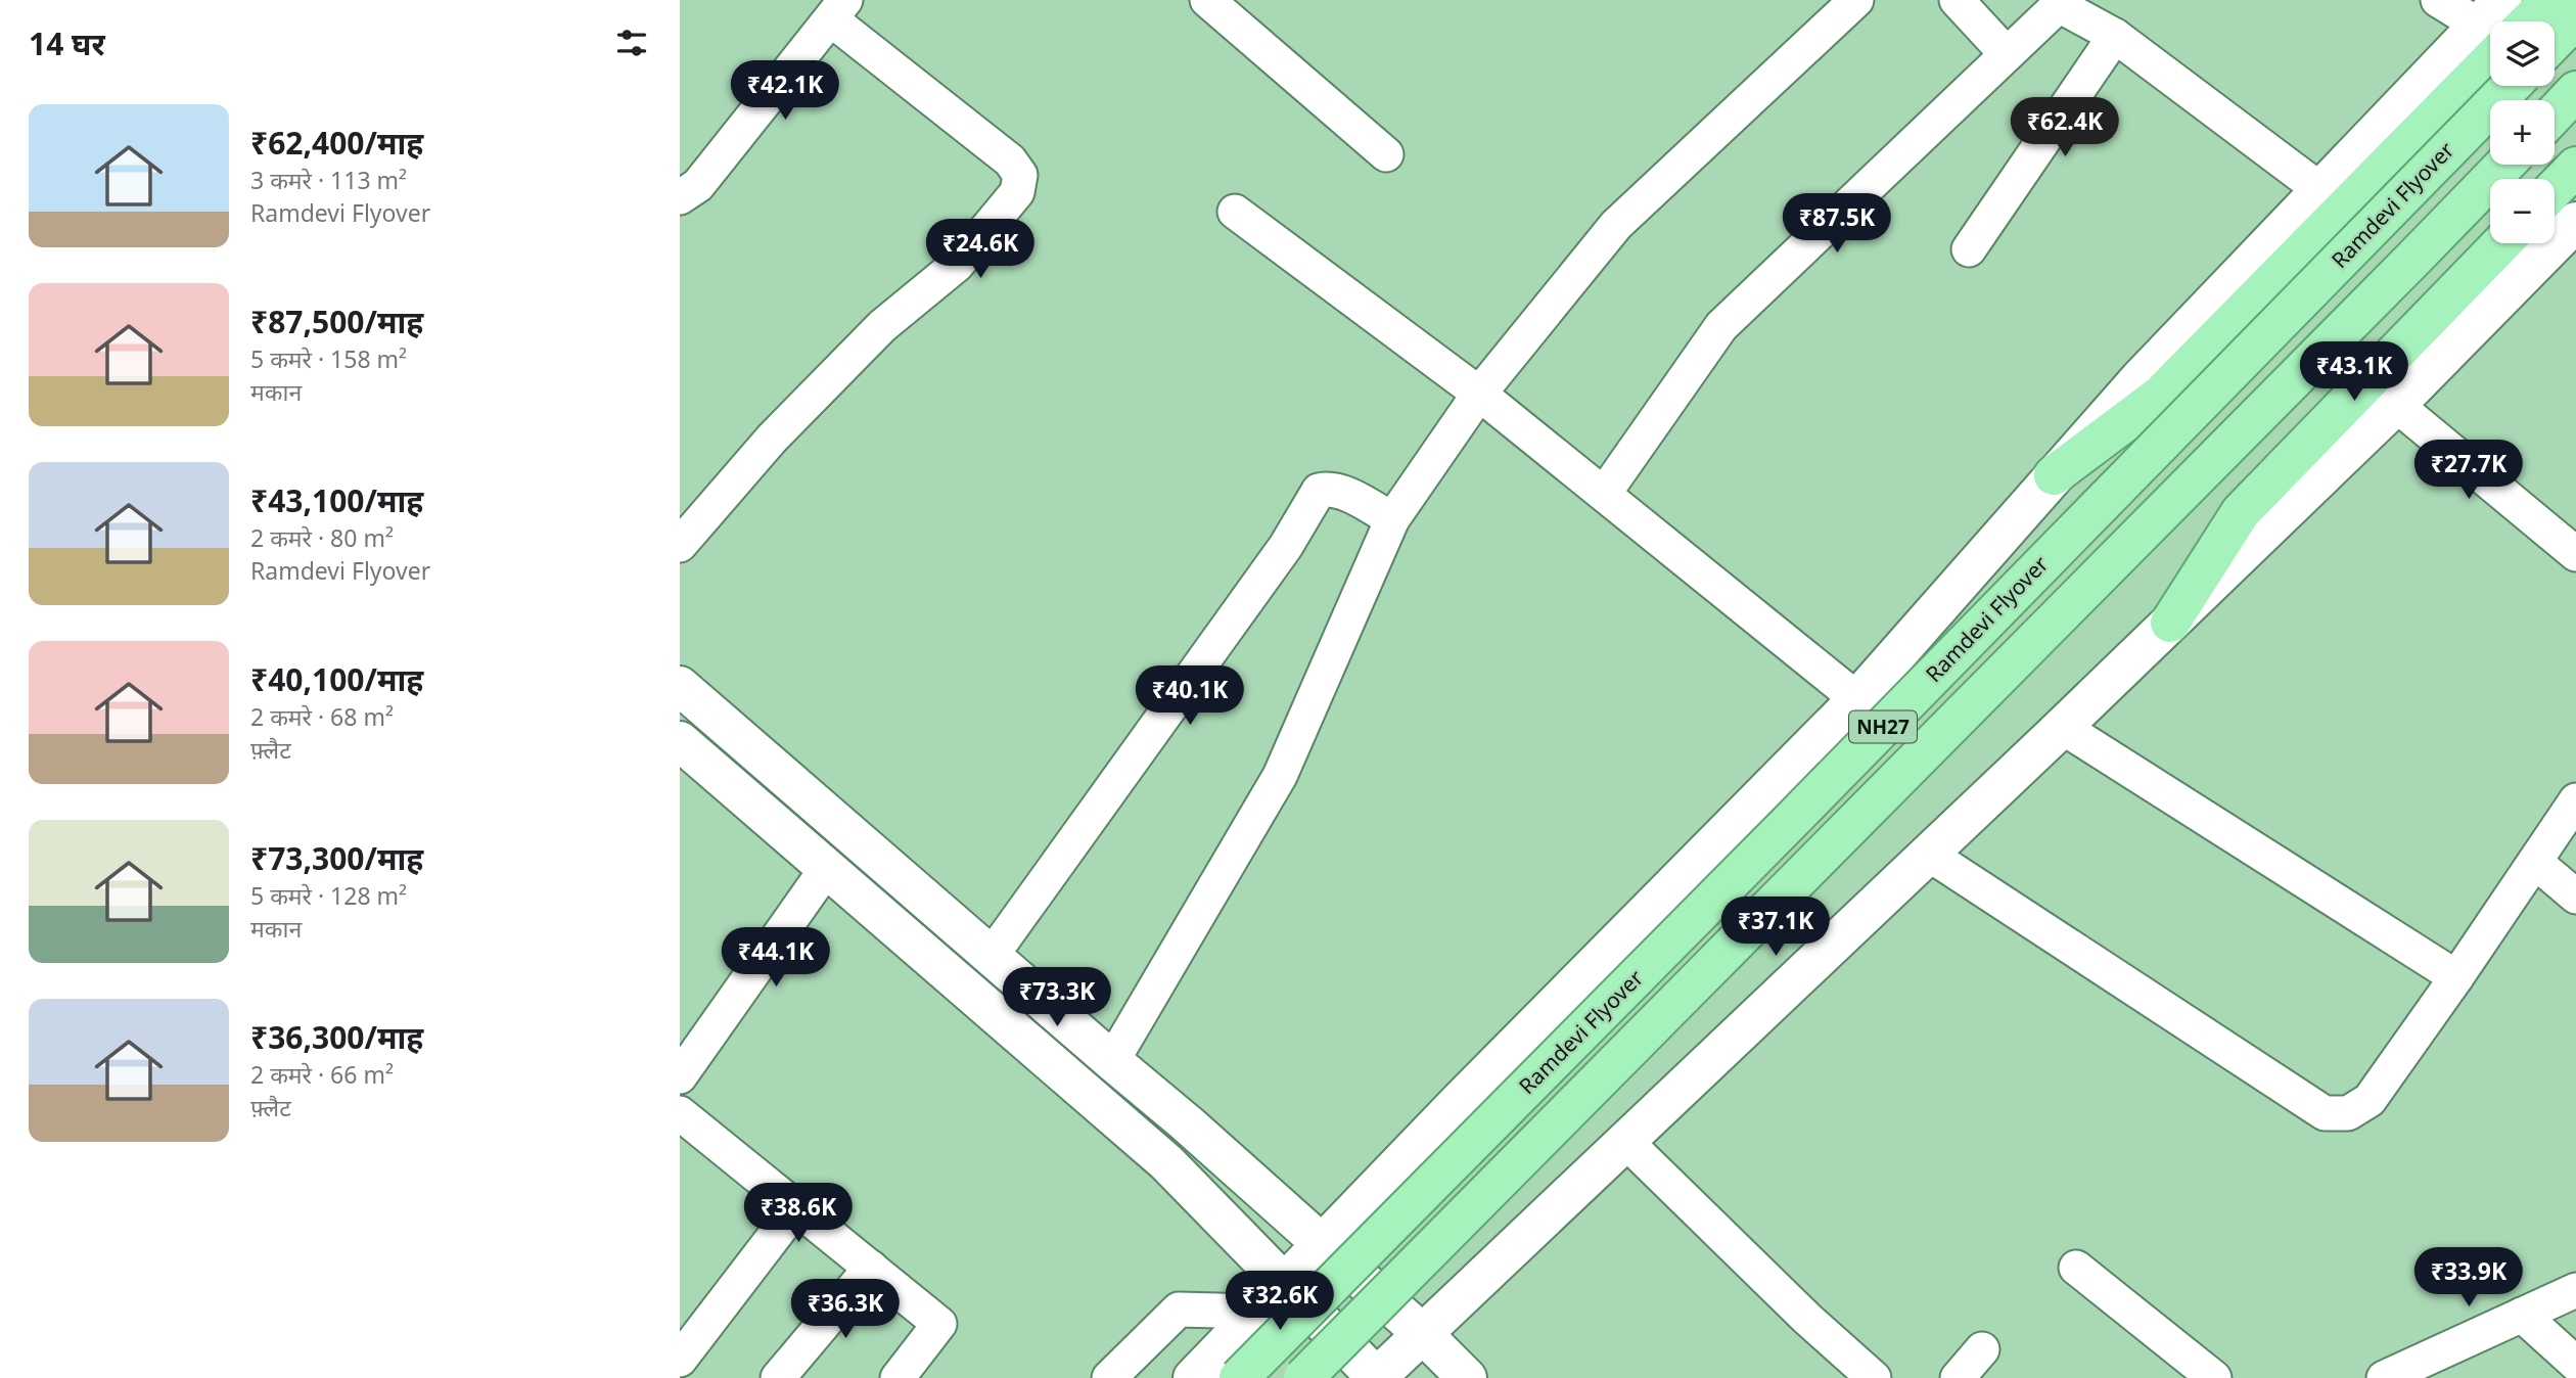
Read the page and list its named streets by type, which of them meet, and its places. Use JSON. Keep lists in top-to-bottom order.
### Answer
{
  "streets": {
    "highway": ["Ramdevi Flyover", "NH27"]
  },
  "page": {
    "heading": "14 घर",
    "map_buttons": ["+", "−"],
    "price": [
      "₹42.1K",
      "₹62.4K",
      "₹87.5K",
      "₹24.6K",
      "₹43.1K",
      "₹27.7K",
      "₹40.1K",
      "₹37.1K",
      "₹44.1K",
      "₹73.3K",
      "₹38.6K",
      "₹33.9K",
      "₹32.6K",
      "₹36.3K"
    ],
    "list": [
      {
        "name": "₹62,400/माह",
        "note": "3 कमरे · 113 m² · Ramdevi Flyover"
      },
      {
        "name": "₹87,500/माह",
        "note": "5 कमरे · 158 m² · मकान"
      },
      {
        "name": "₹43,100/माह",
        "note": "2 कमरे · 80 m² · Ramdevi Flyover"
      },
      {
        "name": "₹40,100/माह",
        "note": "2 कमरे · 68 m² · फ़्लैट"
      },
      {
        "name": "₹73,300/माह",
        "note": "5 कमरे · 128 m² · मकान"
      },
      {
        "name": "₹36,300/माह",
        "note": "2 कमरे · 66 m² · फ़्लैट"
      }
    ]
  }
}
